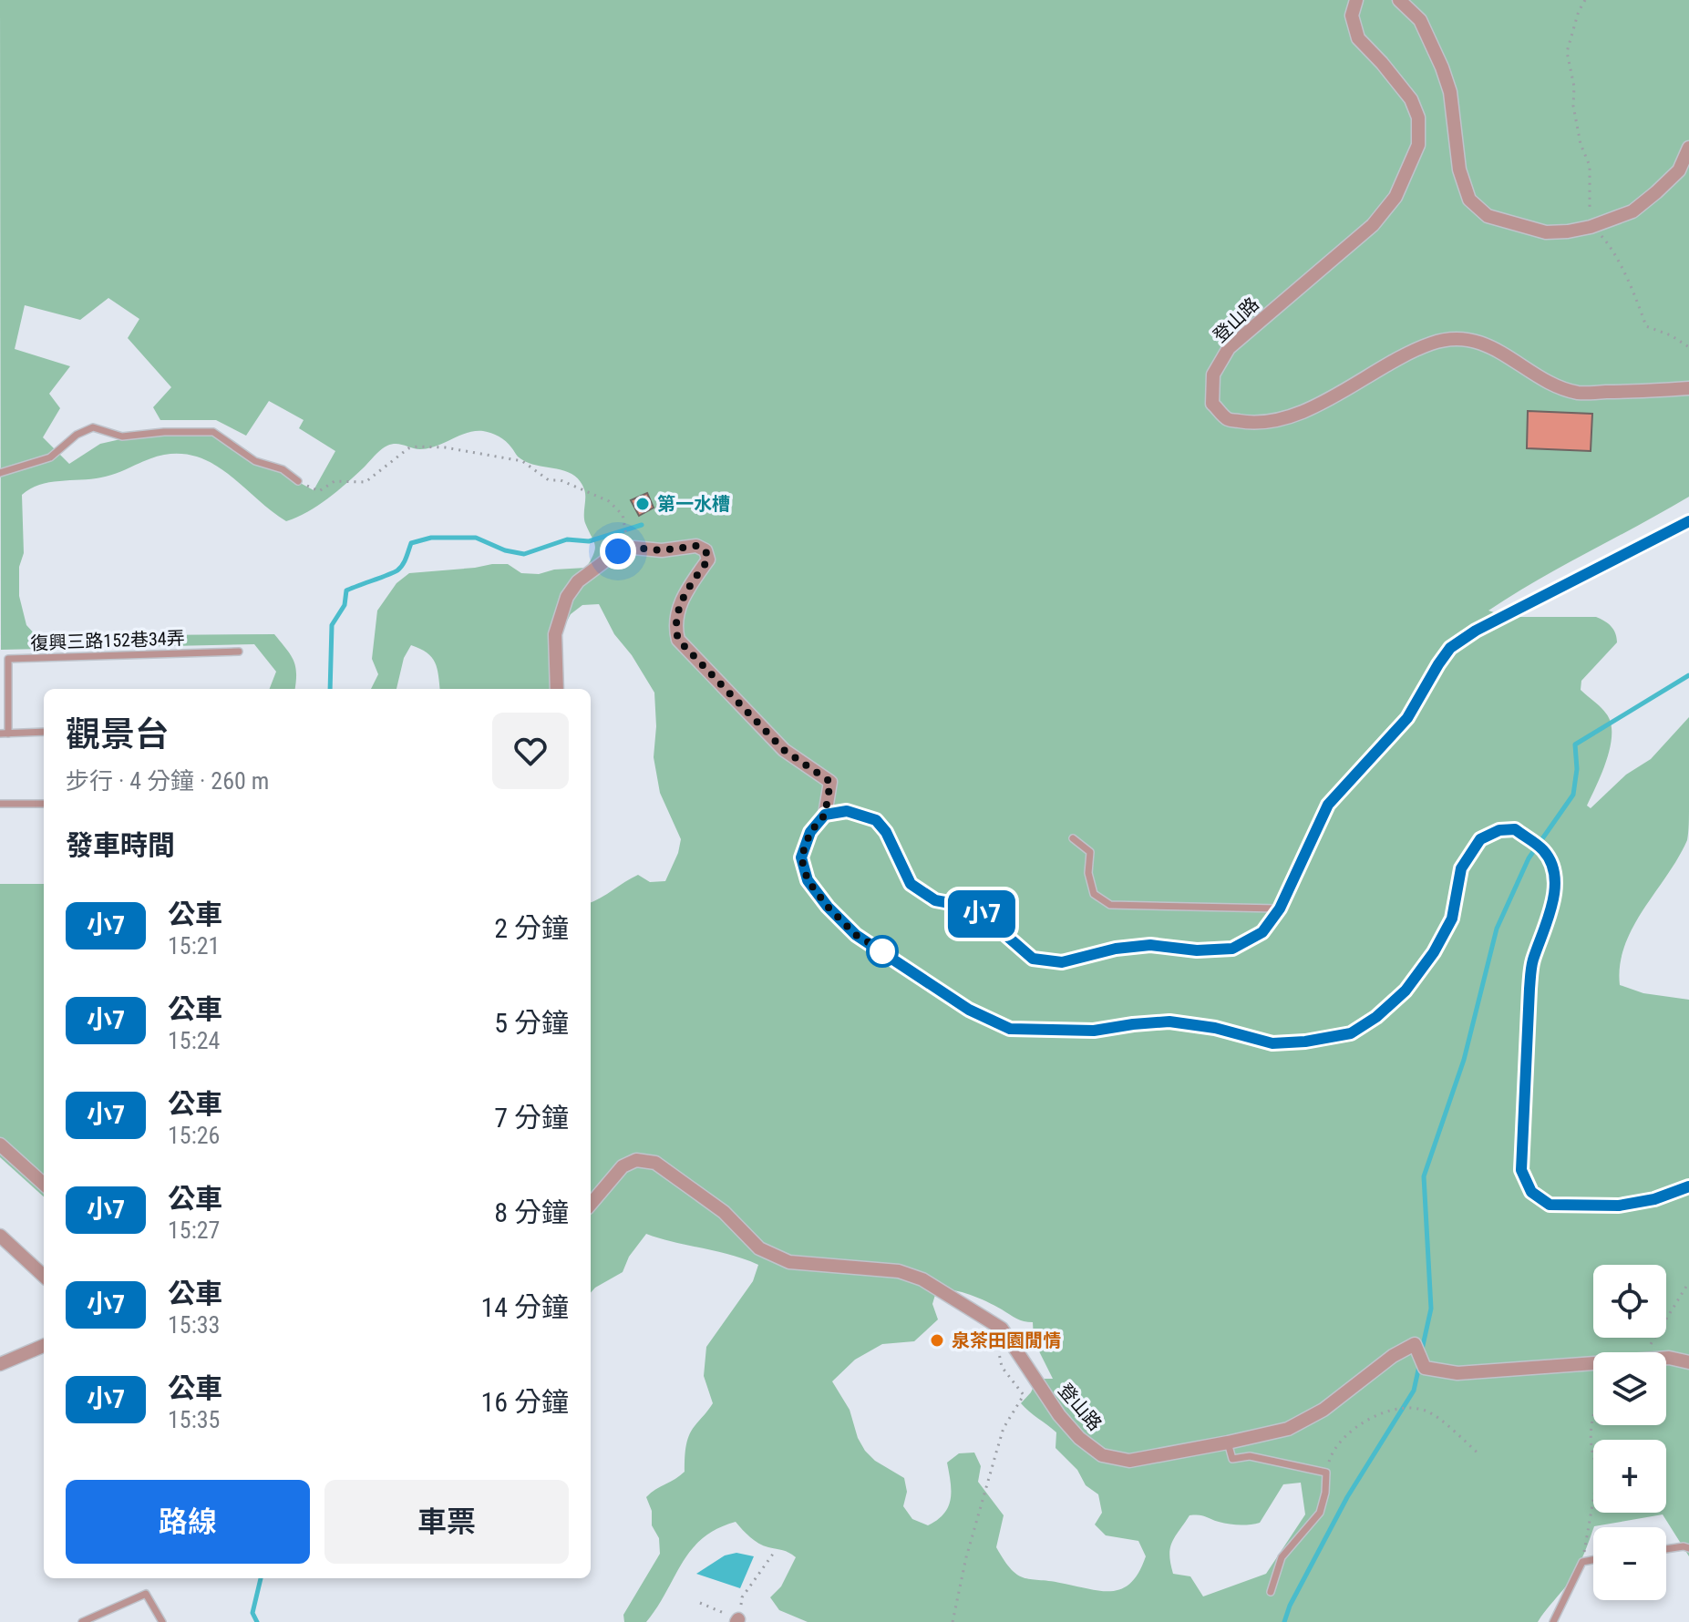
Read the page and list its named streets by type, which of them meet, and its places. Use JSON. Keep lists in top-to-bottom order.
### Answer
{
  "streets": {
    "street": ["登山路"],
    "lane": ["復興三路152巷34弄"]
  },
  "places": ["第一水槽", "泉茶田園閒情"],
  "lines": ["bus line 小7"],
  "page": {
    "on_map": "小7",
    "heading": [
      ["觀景台", "步行 · 4 分鐘 · 260 m"],
      "發車時間"
    ],
    "list": [
      {
        "mark": "小7",
        "name": "公車",
        "note": "15:21",
        "value": "2 分鐘"
      },
      {
        "mark": "小7",
        "name": "公車",
        "note": "15:24",
        "value": "5 分鐘"
      },
      {
        "mark": "小7",
        "name": "公車",
        "note": "15:26",
        "value": "7 分鐘"
      },
      {
        "mark": "小7",
        "name": "公車",
        "note": "15:27",
        "value": "8 分鐘"
      },
      {
        "mark": "小7",
        "name": "公車",
        "note": "15:33",
        "value": "14 分鐘"
      },
      {
        "mark": "小7",
        "name": "公車",
        "note": "15:35",
        "value": "16 分鐘"
      }
    ],
    "map_buttons": ["+", "−"],
    "buttons": ["路線", "車票"]
  }
}
